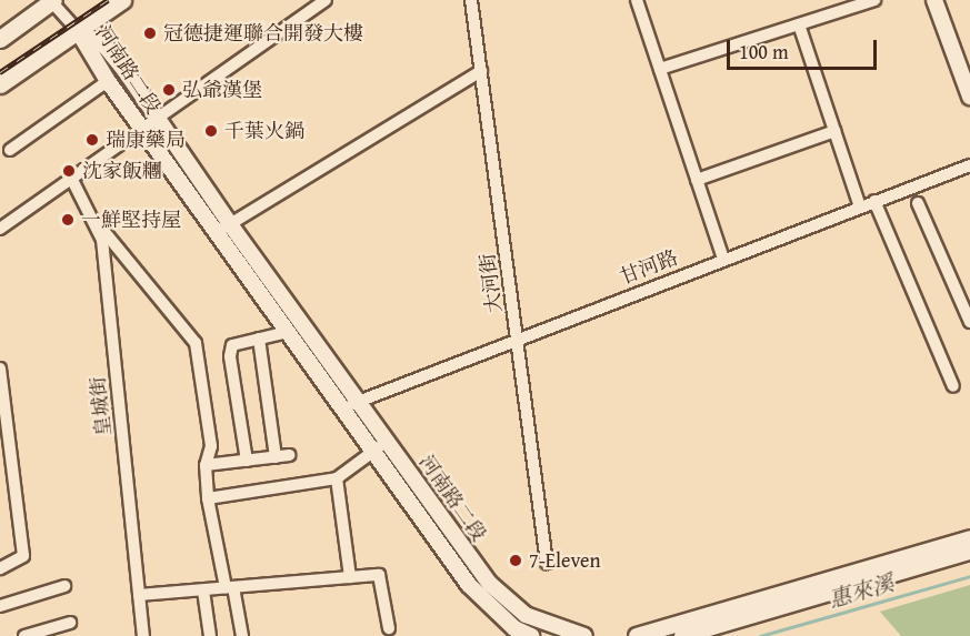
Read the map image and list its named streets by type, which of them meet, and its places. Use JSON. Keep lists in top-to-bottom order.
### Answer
{
  "streets": {
    "street": [
      "河南路二段",
      "甘河路",
      "大河街",
      "皇城街"
    ]
  },
  "crossings": [
    ["河南路二段", "甘河路"],
    ["甘河路", "大河街"]
  ],
  "water": ["惠來溪"],
  "places": [
    "冠德捷運聯合開發大樓",
    "弘爺漢堡",
    "千葉火鍋",
    "瑞康藥局",
    "沈家飯糰",
    "一鮮堅持屋",
    "7-Eleven"
  ],
  "scale_bar": "100 m"
}
